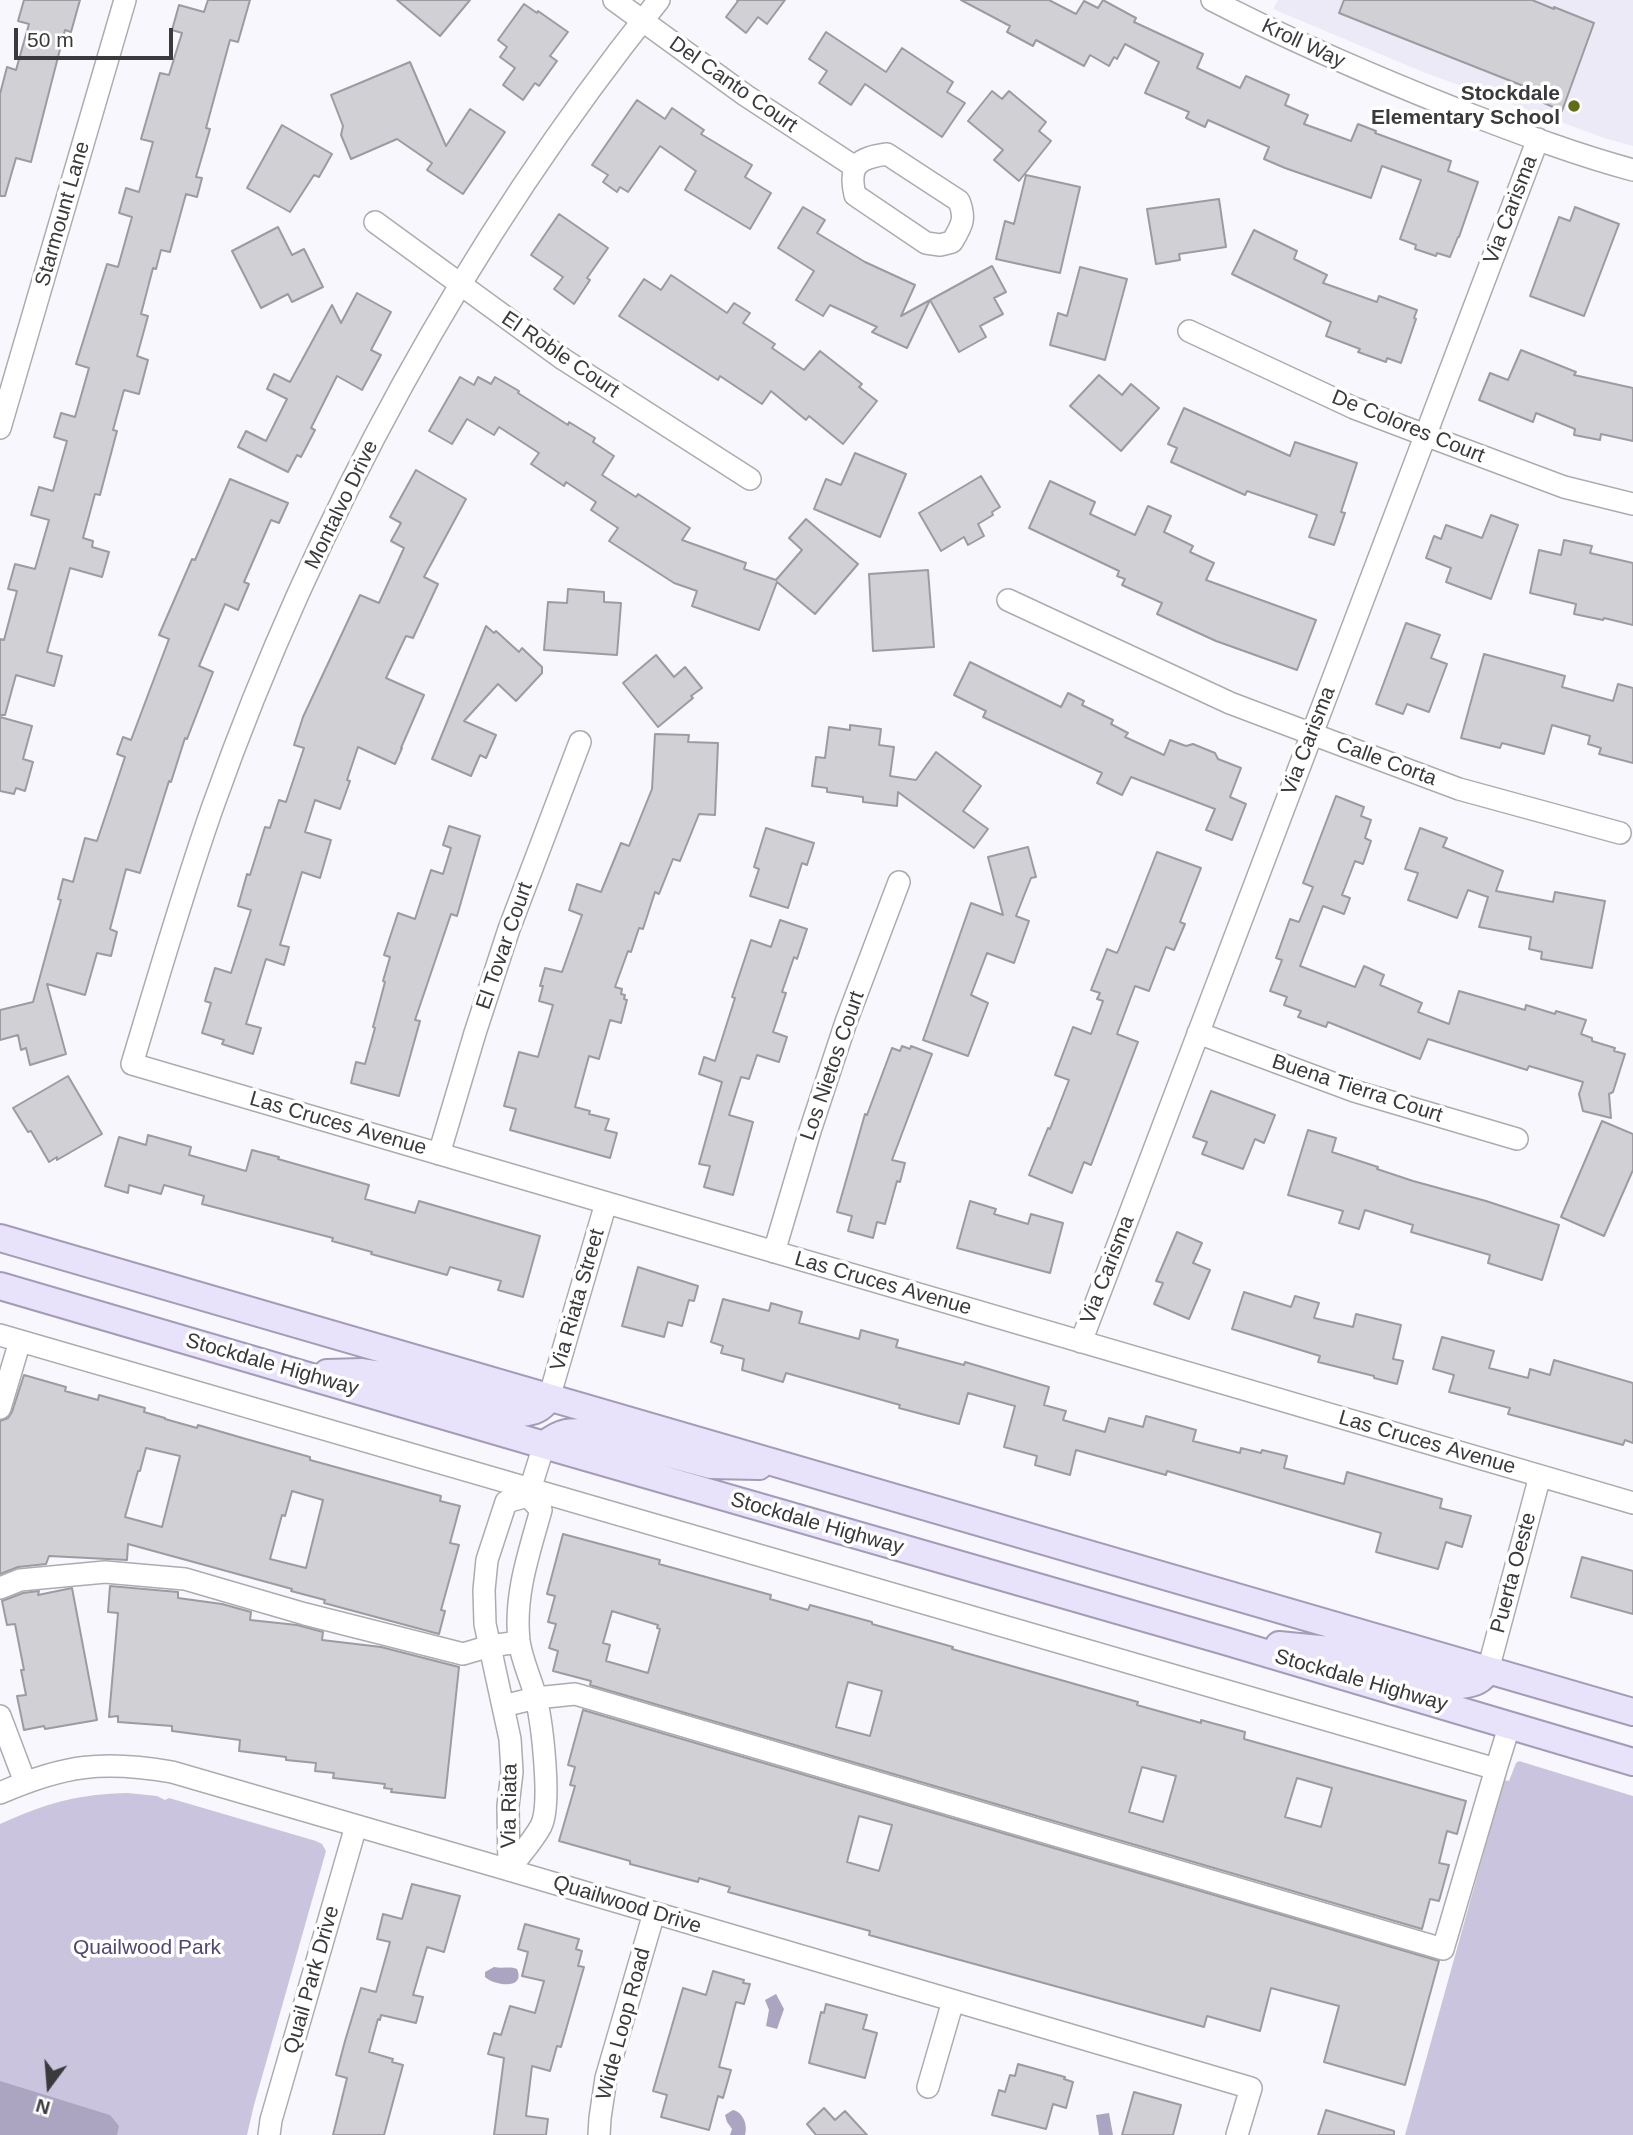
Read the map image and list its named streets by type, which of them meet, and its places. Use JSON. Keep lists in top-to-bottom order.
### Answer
{
  "streets": {
    "main road": ["Stockdale Highway"],
    "street": [
      "Kroll Way",
      "Del Canto Court",
      "Via Carisma",
      "Starmount Lane",
      "El Roble Court",
      "De Colores Court",
      "Montalvo Drive",
      "Calle Corta",
      "El Tovar Court",
      "Los Nietos Court",
      "Buena Tierra Court",
      "Las Cruces Avenue",
      "Via Riata Street",
      "Puerta Oeste",
      "Via Riata",
      "Quailwood Drive",
      "Quail Park Drive",
      "Wide Loop Road"
    ]
  },
  "crossings": [
    ["Kroll Way", "Via Carisma"],
    ["Del Canto Court", "Montalvo Drive"],
    ["Via Carisma", "De Colores Court"],
    ["Via Carisma", "Calle Corta"],
    ["Via Carisma", "Buena Tierra Court"],
    ["Via Carisma", "Las Cruces Avenue"],
    ["El Roble Court", "Montalvo Drive"],
    ["Montalvo Drive", "Las Cruces Avenue"],
    ["El Tovar Court", "Las Cruces Avenue"],
    ["Los Nietos Court", "Las Cruces Avenue"],
    ["Las Cruces Avenue", "Via Riata Street"],
    ["Las Cruces Avenue", "Puerta Oeste"],
    ["Via Riata", "Quailwood Drive"],
    ["Quailwood Drive", "Quail Park Drive"],
    ["Quailwood Drive", "Wide Loop Road"]
  ],
  "parks": ["Quailwood Park"],
  "places": ["Stockdale Elementary School"],
  "scale_bar": "50 m",
  "north": "bottom"
}
